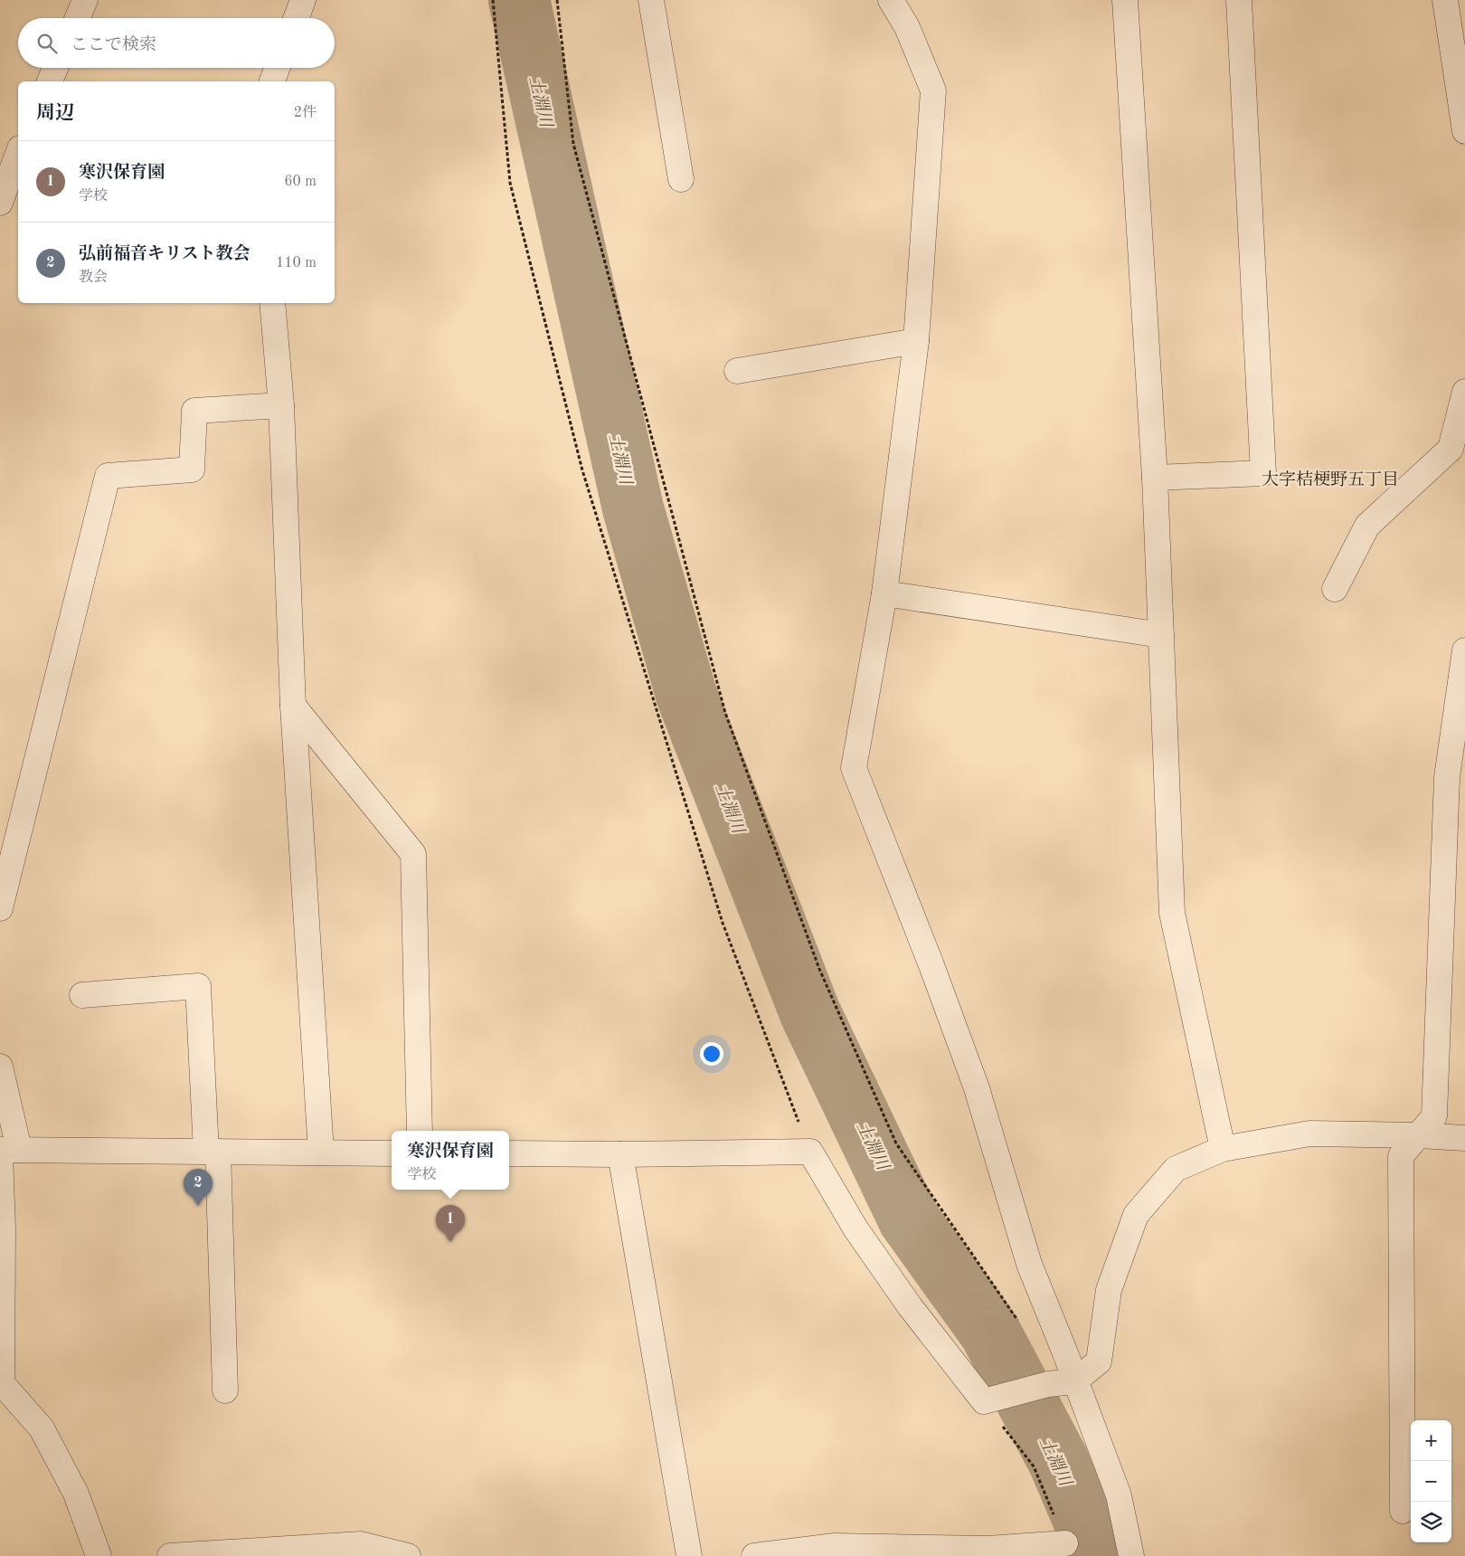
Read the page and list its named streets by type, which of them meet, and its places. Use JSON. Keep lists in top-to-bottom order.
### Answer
{
  "districts": ["大字桔梗野五丁目"],
  "water": ["土淵川"],
  "page": {
    "search": "ここで検索",
    "heading": ["周辺", "2件"],
    "list": [
      {
        "mark": "1",
        "name": "寒沢保育園",
        "note": "学校",
        "value": "60 m"
      },
      {
        "mark": "2",
        "name": "弘前福音キリスト教会",
        "note": "教会",
        "value": "110 m"
      }
    ],
    "popup": ["寒沢保育園", "学校"],
    "pins": ["2", "1"],
    "map_buttons": ["+", "−"]
  }
}
